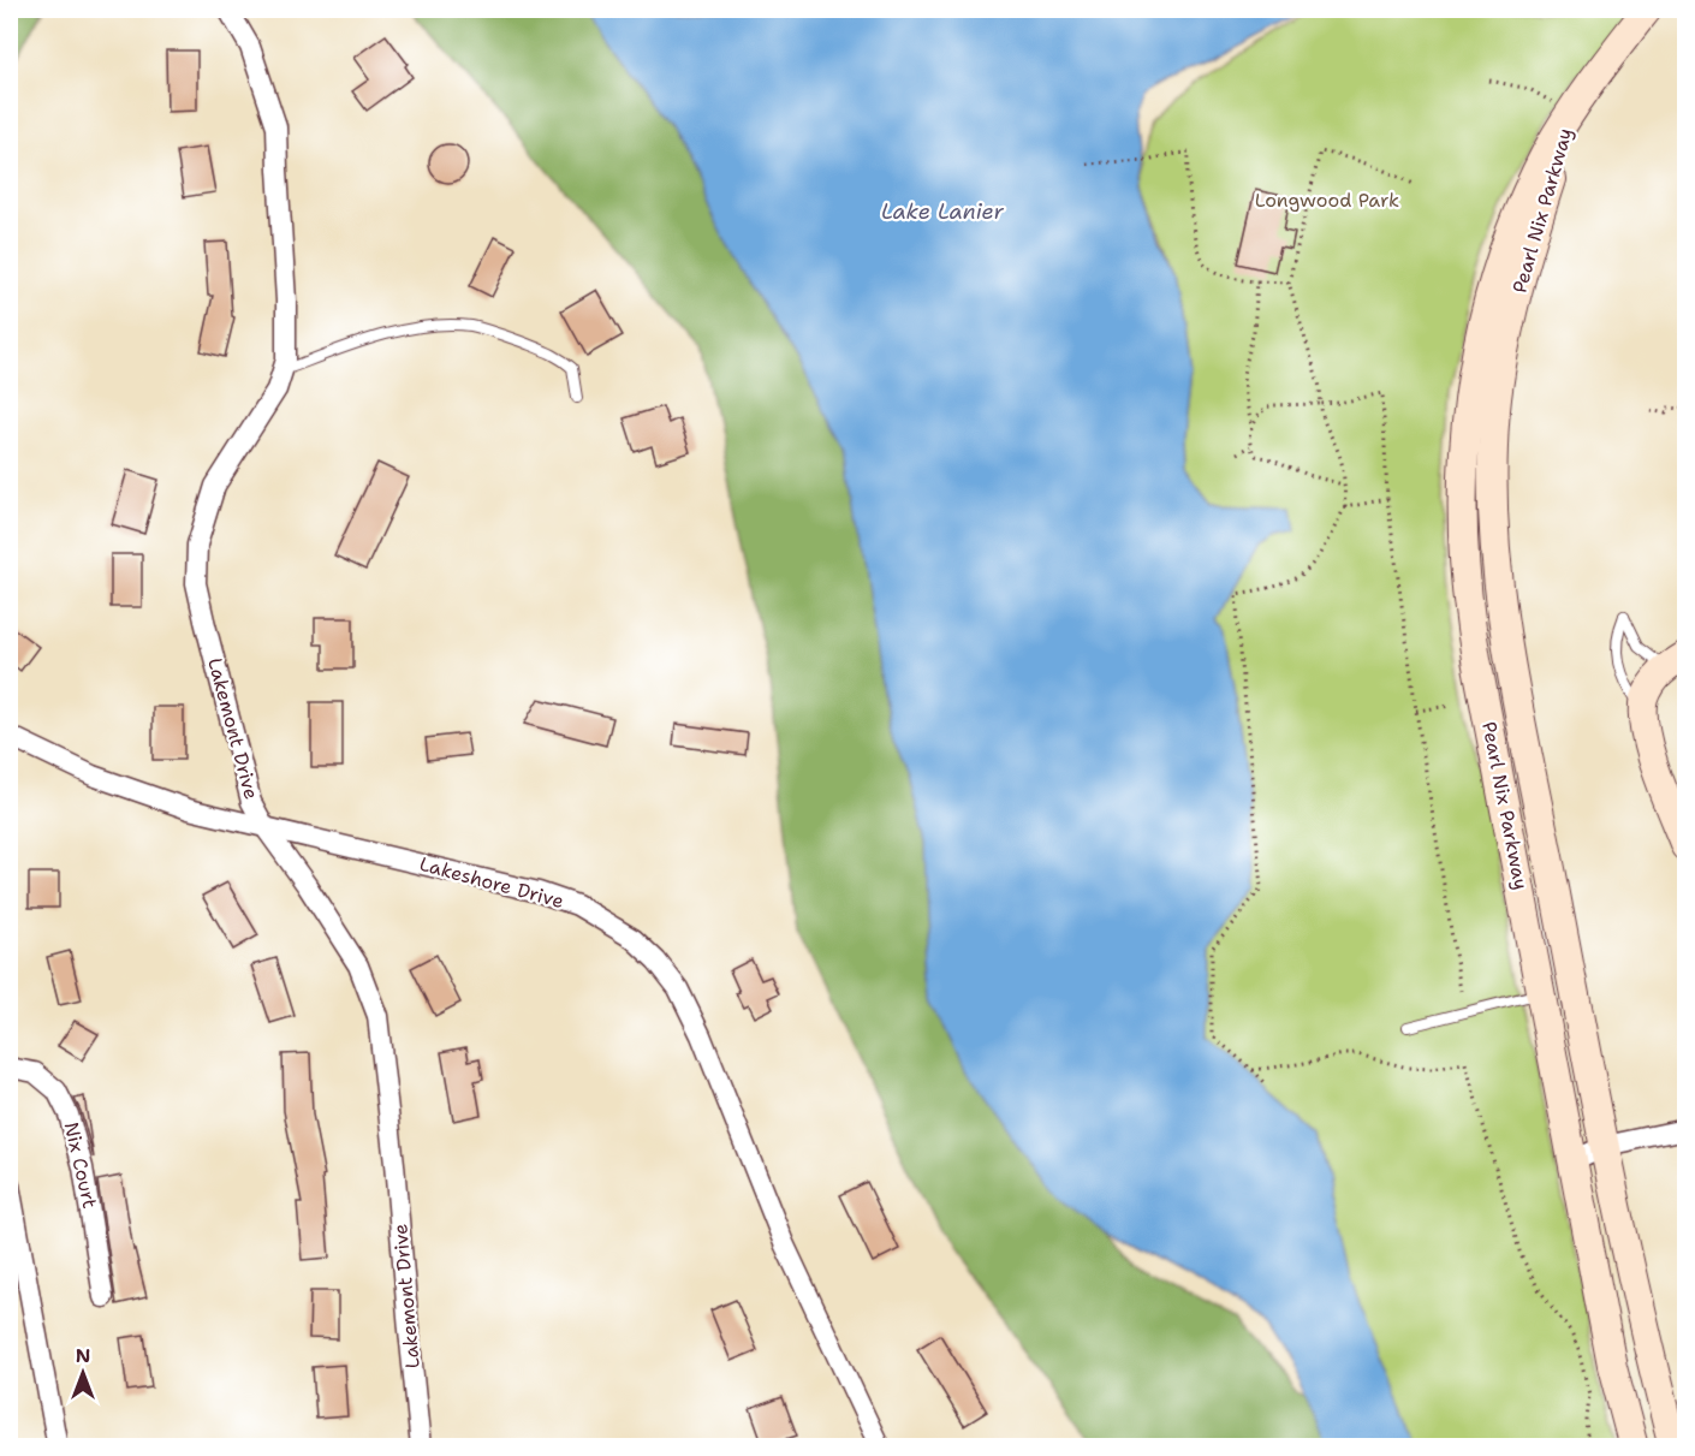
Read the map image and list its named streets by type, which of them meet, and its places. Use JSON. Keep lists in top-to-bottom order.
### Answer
{
  "streets": {
    "street": [
      "Pearl Nix Parkway",
      "Lakemont Drive",
      "Lakeshore Drive",
      "Nix Court"
    ]
  },
  "crossings": [
    ["Lakemont Drive", "Lakeshore Drive"]
  ],
  "water": ["Lake Lanier"],
  "parks": ["Longwood Park"],
  "north": "top"
}
